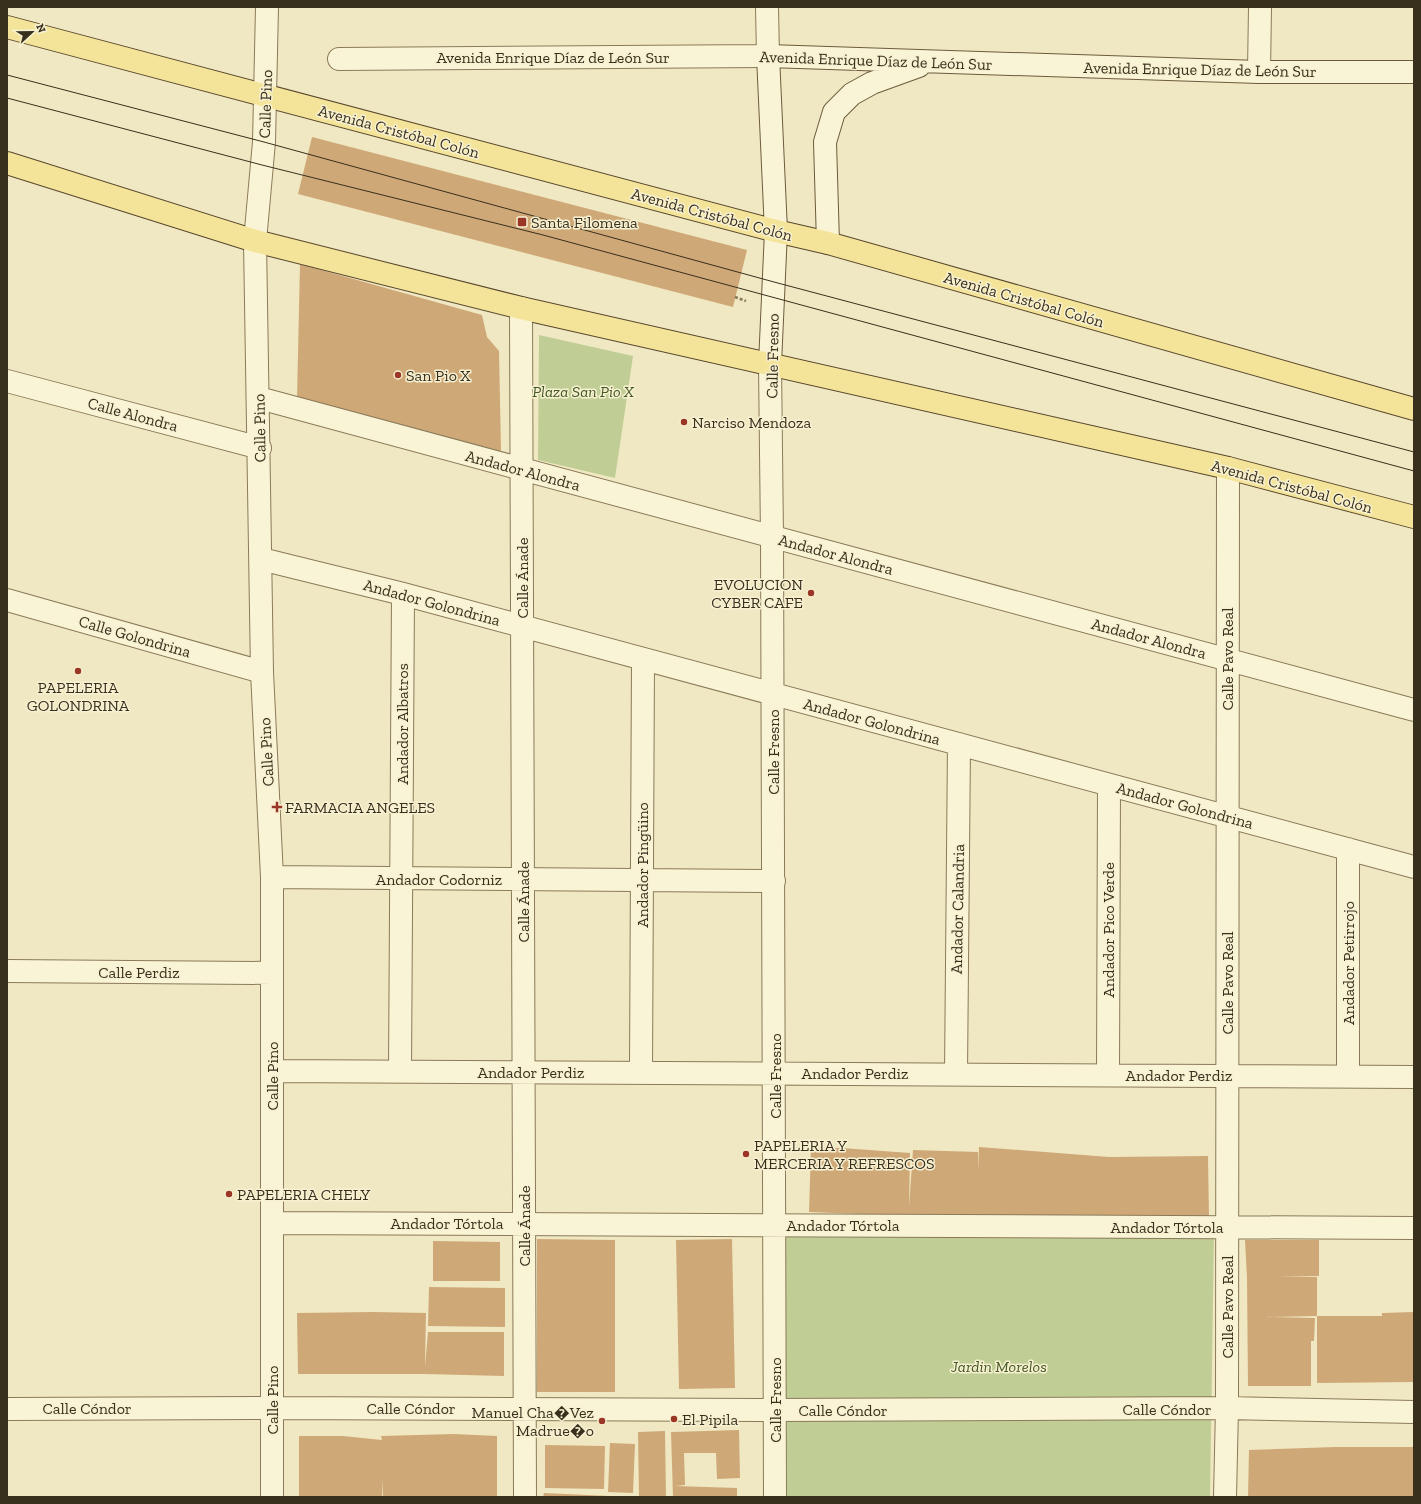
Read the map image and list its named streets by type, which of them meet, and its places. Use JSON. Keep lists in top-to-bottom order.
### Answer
{
  "streets": {
    "main road": ["Avenida Cristóbal Colón"],
    "street": [
      "Avenida Enrique Díaz de León Sur",
      "Calle Pino",
      "Calle Fresno",
      "Calle Alondra",
      "Andador Alondra",
      "Calle Ánade",
      "Andador Golondrina",
      "Calle Golondrina",
      "Calle Pavo Real",
      "Andador Albatros",
      "Andador Pingüino",
      "Andador Codorniz",
      "Andador Calandria",
      "Andador Pico Verde",
      "Andador Petirrojo",
      "Calle Perdiz",
      "Andador Perdiz",
      "Andador Tórtola",
      "Calle Cóndor"
    ]
  },
  "crossings": [
    ["Avenida Enrique Díaz de León Sur", "Calle Fresno"],
    ["Calle Pino", "Avenida Cristóbal Colón"],
    ["Calle Pino", "Calle Alondra"],
    ["Calle Pino", "Andador Alondra"],
    ["Calle Pino", "Andador Golondrina"],
    ["Calle Pino", "Calle Golondrina"],
    ["Calle Pino", "Andador Codorniz"],
    ["Calle Pino", "Calle Perdiz"],
    ["Calle Pino", "Andador Perdiz"],
    ["Calle Pino", "Andador Tórtola"],
    ["Calle Pino", "Calle Cóndor"],
    ["Avenida Cristóbal Colón", "Calle Fresno"],
    ["Avenida Cristóbal Colón", "Calle Ánade"],
    ["Avenida Cristóbal Colón", "Calle Pavo Real"],
    ["Calle Fresno", "Andador Alondra"],
    ["Calle Fresno", "Andador Golondrina"],
    ["Calle Fresno", "Andador Codorniz"],
    ["Calle Fresno", "Andador Perdiz"],
    ["Calle Fresno", "Andador Tórtola"],
    ["Calle Fresno", "Calle Cóndor"],
    ["Andador Alondra", "Calle Ánade"],
    ["Andador Alondra", "Calle Pavo Real"],
    ["Calle Ánade", "Andador Golondrina"],
    ["Calle Ánade", "Andador Codorniz"],
    ["Calle Ánade", "Andador Perdiz"],
    ["Calle Ánade", "Andador Tórtola"],
    ["Calle Ánade", "Calle Cóndor"],
    ["Andador Golondrina", "Calle Pavo Real"],
    ["Andador Golondrina", "Andador Albatros"],
    ["Andador Golondrina", "Andador Pingüino"],
    ["Andador Golondrina", "Andador Calandria"],
    ["Andador Golondrina", "Andador Pico Verde"],
    ["Andador Golondrina", "Andador Petirrojo"],
    ["Calle Pavo Real", "Andador Perdiz"],
    ["Calle Pavo Real", "Andador Tórtola"],
    ["Calle Pavo Real", "Calle Cóndor"],
    ["Andador Albatros", "Andador Codorniz"],
    ["Andador Albatros", "Andador Perdiz"],
    ["Andador Pingüino", "Andador Codorniz"],
    ["Andador Pingüino", "Andador Perdiz"],
    ["Andador Calandria", "Andador Perdiz"],
    ["Andador Pico Verde", "Andador Perdiz"],
    ["Andador Petirrojo", "Andador Perdiz"]
  ],
  "parks": ["Plaza San Pio X", "Jardin Morelos"],
  "places": {
    "transit": ["Santa Filomena"],
    "other": [
      "San Pio X",
      "Narciso Mendoza",
      "EVOLUCION CYBER CAFE",
      "PAPELERIA GOLONDRINA",
      "PAPELERIA Y MERCERIA Y REFRESCOS",
      "PAPELERIA CHELY",
      "El Pipila",
      "Manuel Cha�Vez Madrue�o"
    ],
    "health": ["FARMACIA ANGELES"]
  },
  "north": "right"
}
